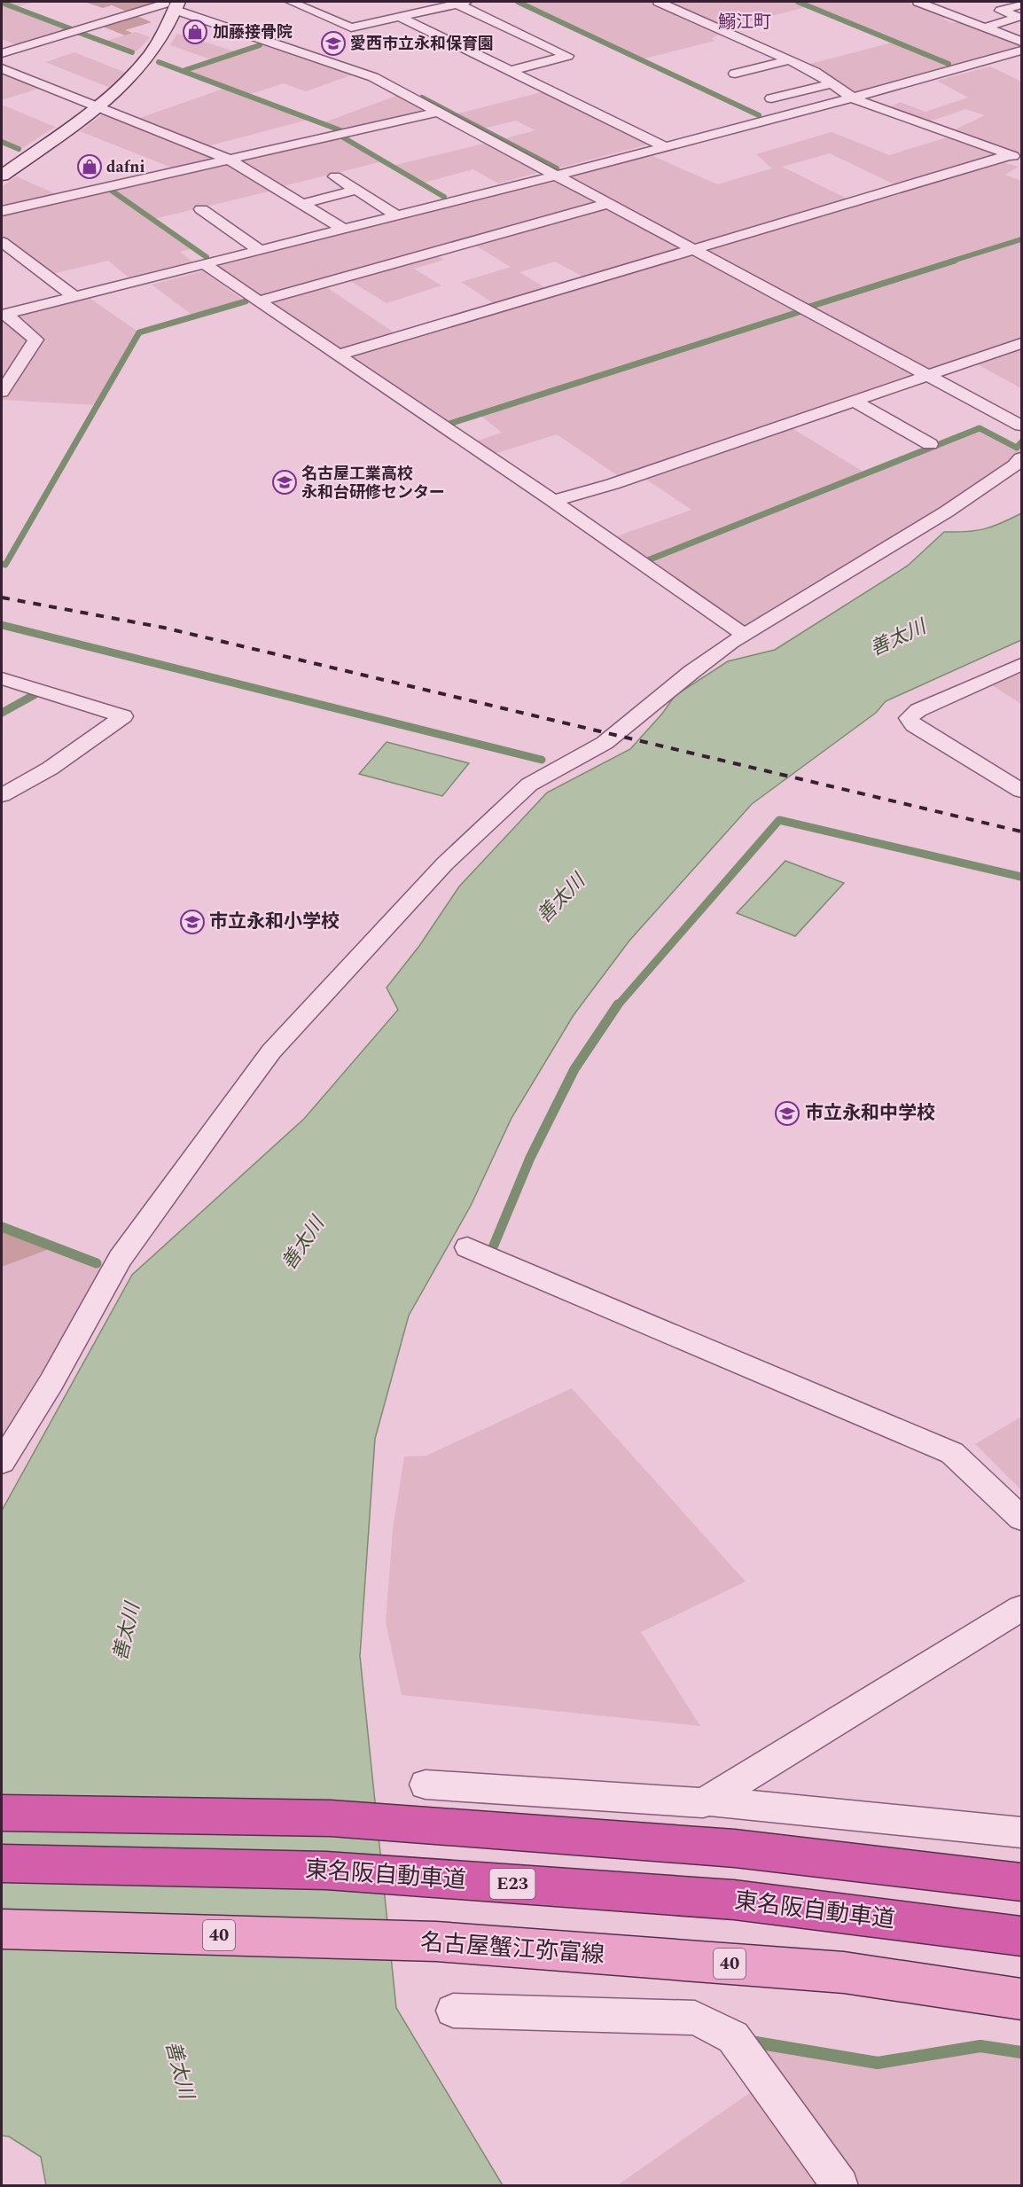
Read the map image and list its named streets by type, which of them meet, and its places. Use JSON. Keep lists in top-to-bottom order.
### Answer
{
  "streets": {
    "highway": ["東名阪自動車道", "E23"],
    "main road": ["40", "名古屋蟹江弥富線"]
  },
  "districts": ["鰯江町"],
  "water": ["善太川"],
  "places": {
    "shop": ["加藤接骨院", "dafni"],
    "school or university": [
      "愛西市立永和保育園",
      "名古屋工業高校 永和台研修センター",
      "市立永和小学校",
      "市立永和中学校"
    ]
  }
}
